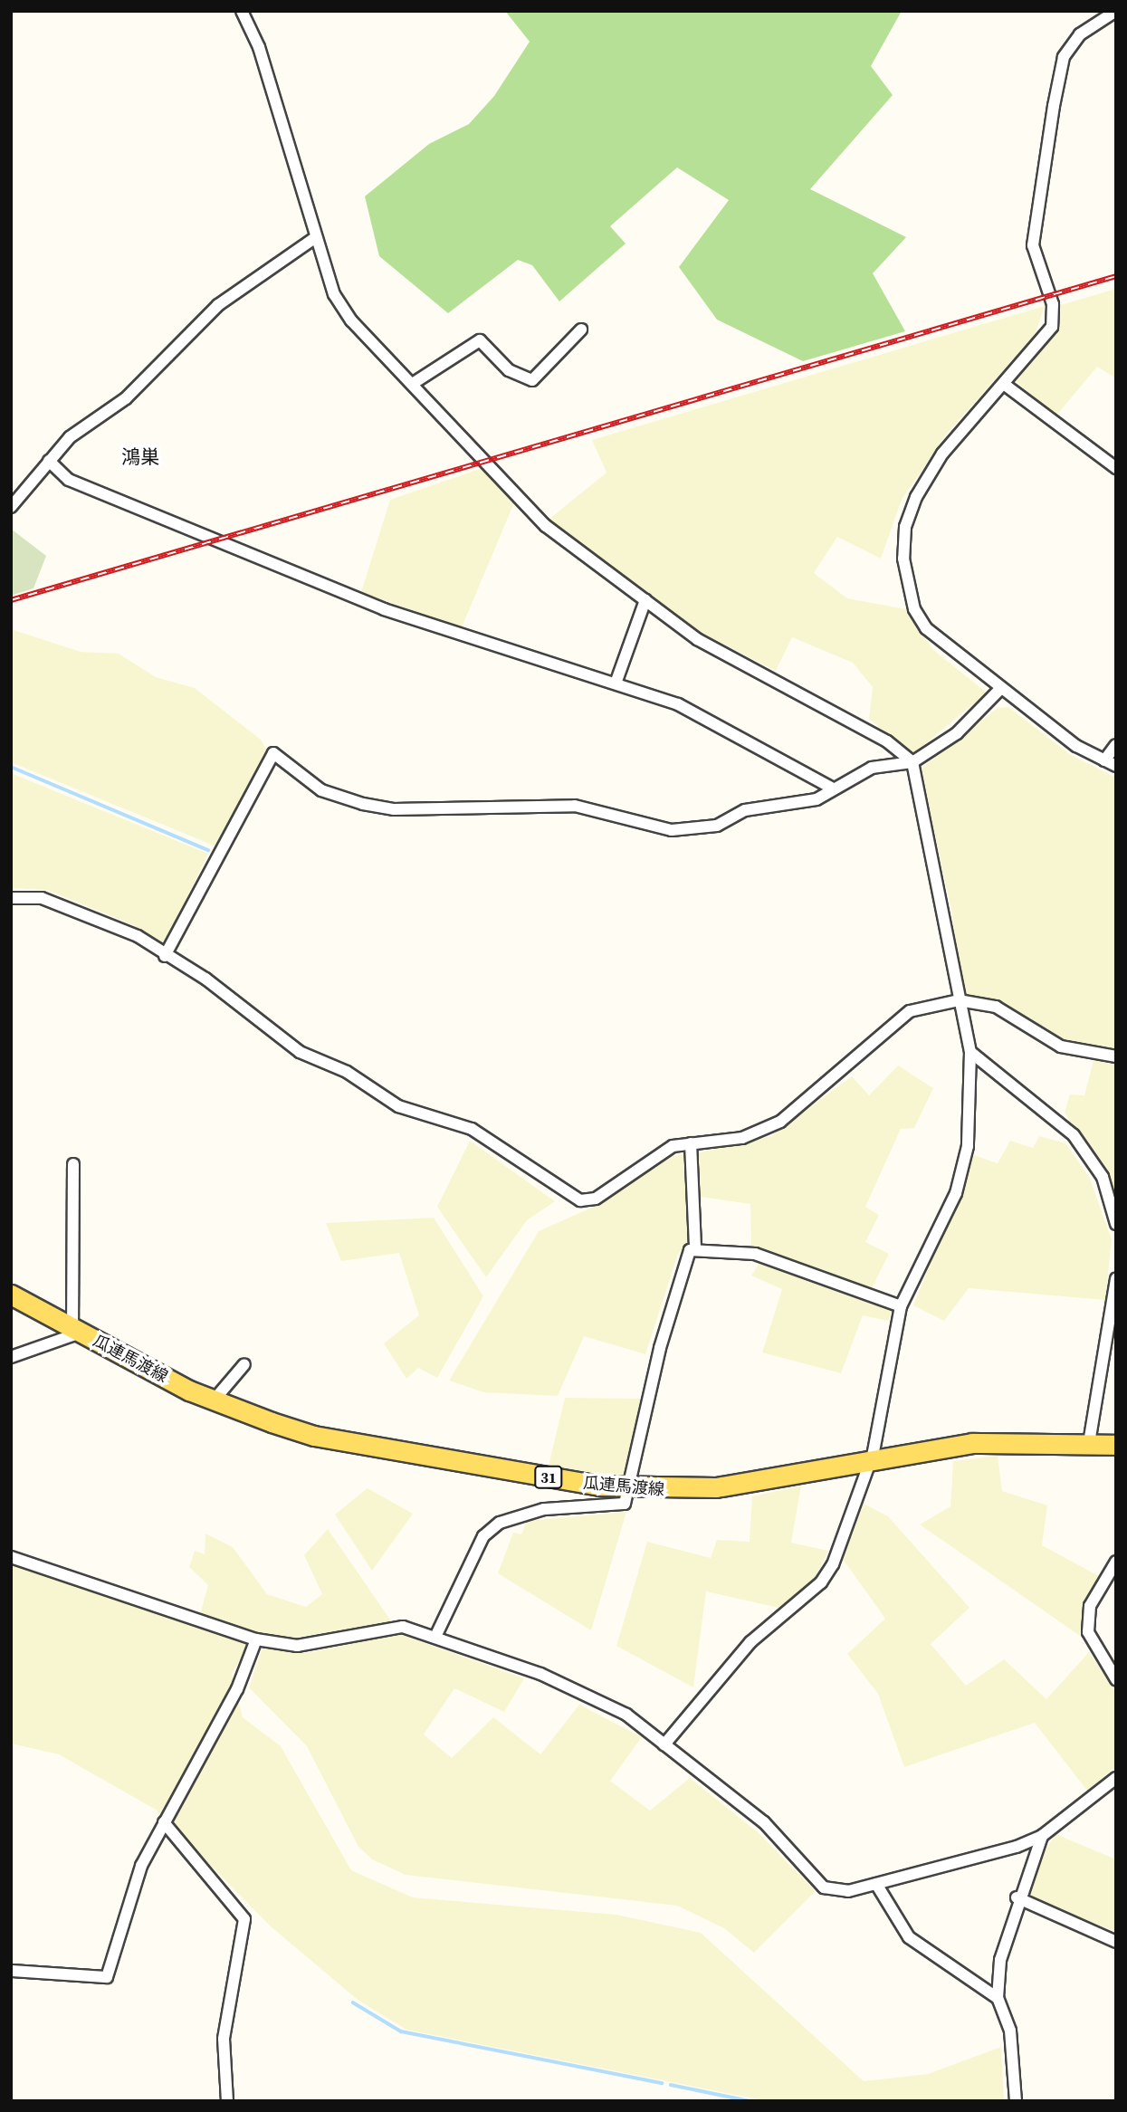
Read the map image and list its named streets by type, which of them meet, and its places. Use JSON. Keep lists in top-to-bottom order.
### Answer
{
  "streets": {
    "main road": ["瓜連馬渡線", "31"]
  },
  "districts": ["鴻巣"]
}
